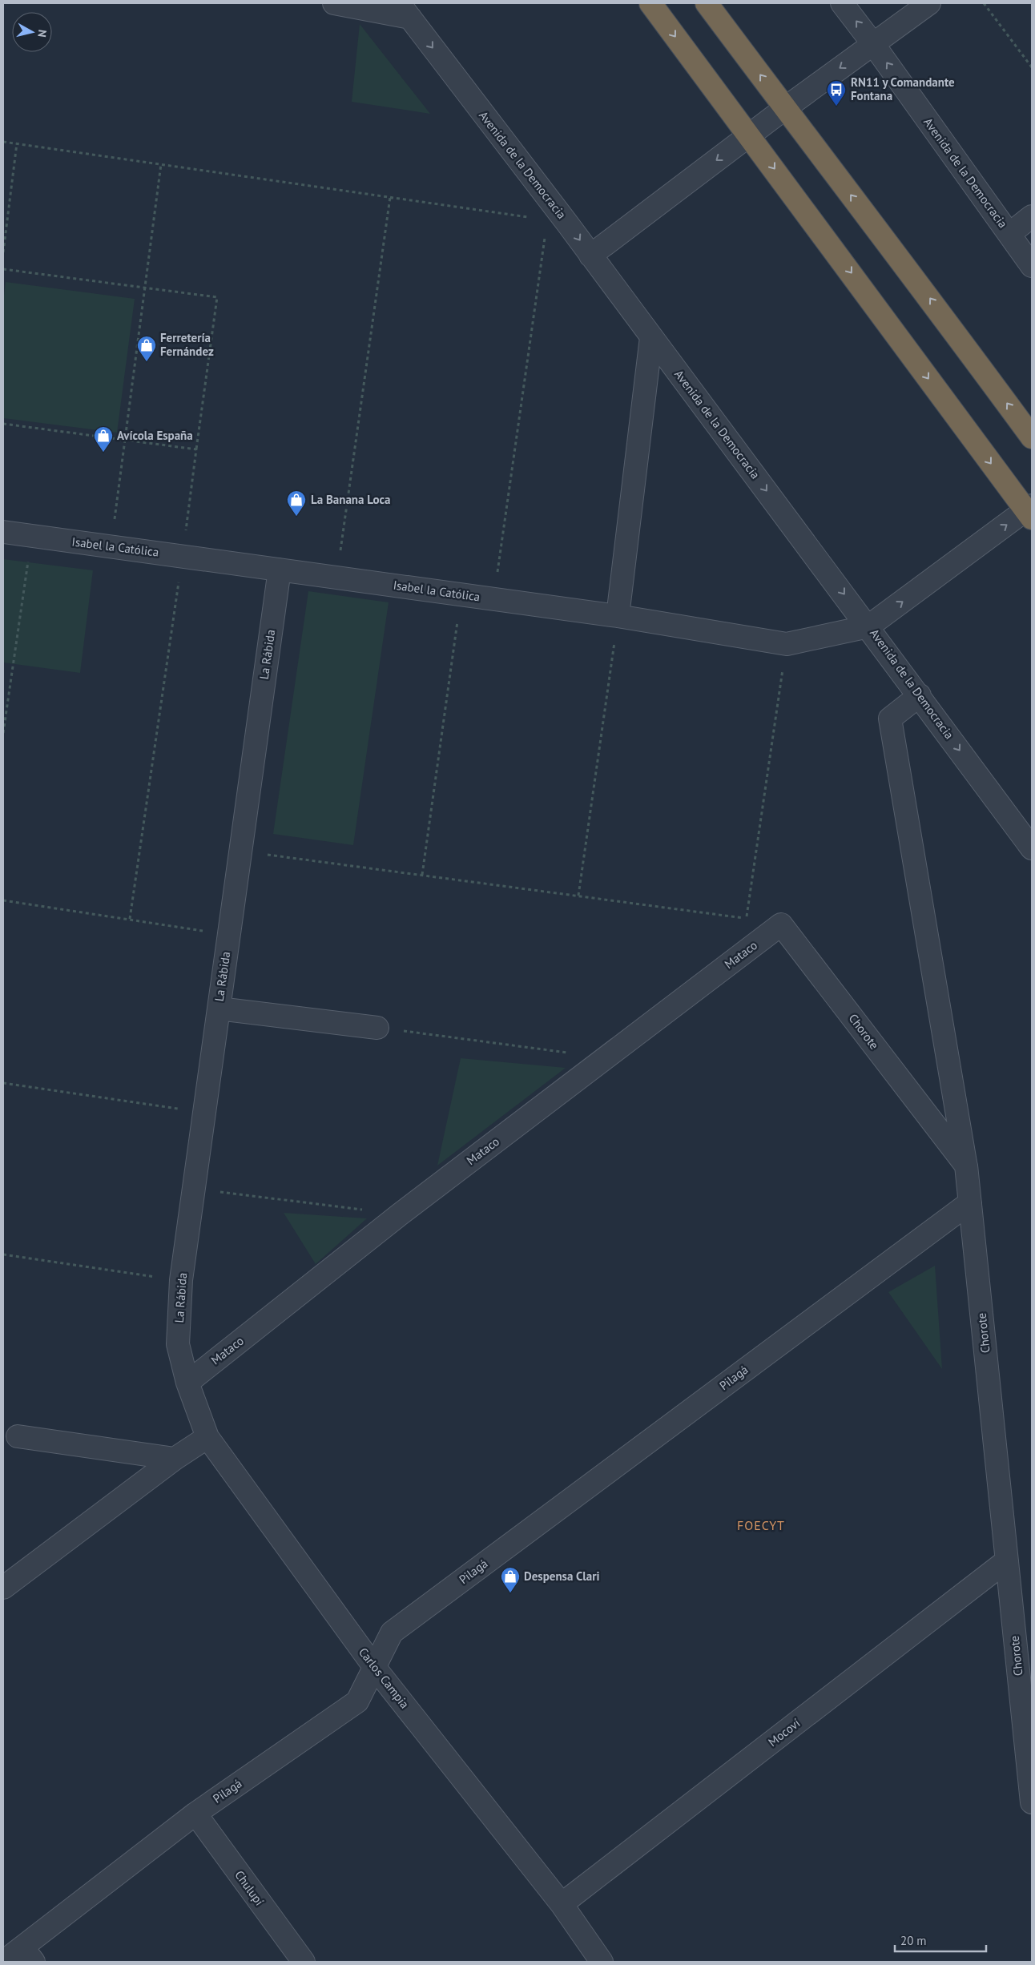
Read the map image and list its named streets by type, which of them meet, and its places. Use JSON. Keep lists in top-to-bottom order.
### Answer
{
  "streets": {
    "street": [
      "Avenida de la Democracia",
      "Isabel la Católica",
      "La Rábida",
      "Mataco",
      "Chorote",
      "Pilagá",
      "Carlos Campia",
      "Mocoví",
      "Chulupí"
    ]
  },
  "crossings": [
    ["Avenida de la Democracia", "Isabel la Católica"],
    ["Isabel la Católica", "La Rábida"],
    ["La Rábida", "Mataco"],
    ["La Rábida", "Carlos Campia"],
    ["Mataco", "Chorote"],
    ["Mataco", "Carlos Campia"],
    ["Chorote", "Pilagá"],
    ["Chorote", "Mocoví"],
    ["Pilagá", "Carlos Campia"],
    ["Pilagá", "Chulupí"],
    ["Carlos Campia", "Mocoví"]
  ],
  "districts": ["FOECYT"],
  "places": {
    "bus stop": ["RN11 y Comandante Fontana"],
    "shop": [
      "Ferretería Fernández",
      "Avícola España",
      "La Banana Loca",
      "Despensa Clari"
    ]
  },
  "scale_bar": "20 m",
  "north": "right"
}
